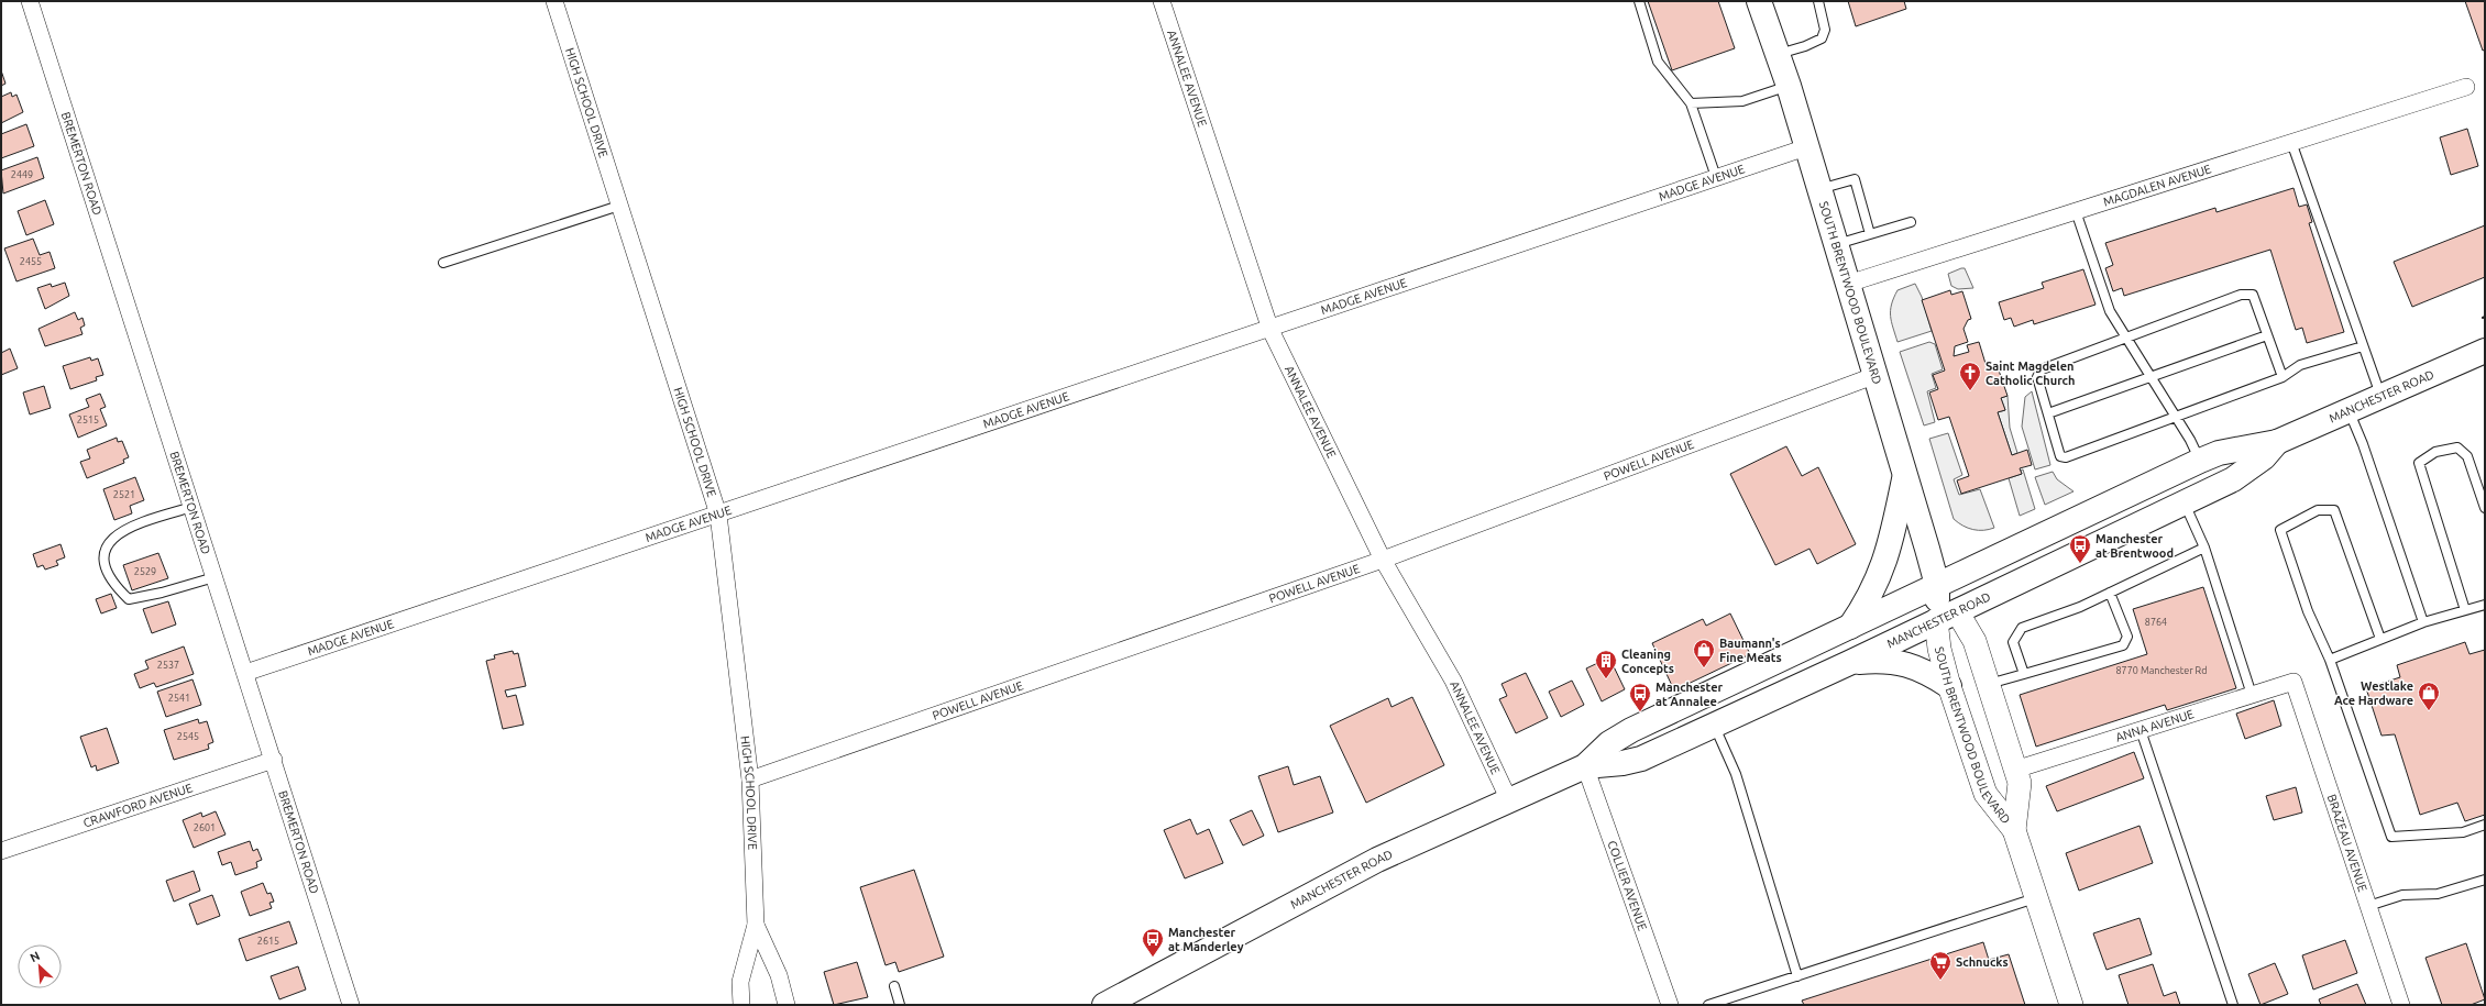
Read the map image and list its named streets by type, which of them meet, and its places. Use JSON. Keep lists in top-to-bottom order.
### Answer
{
  "streets": {
    "main road": ["SOUTH BRENTWOOD BOULEVARD", "MANCHESTER ROAD"],
    "street": [
      "ANNALEE AVENUE",
      "HIGH SCHOOL DRIVE",
      "BREMERTON ROAD",
      "MADGE AVENUE",
      "MAGDALEN AVENUE",
      "POWELL AVENUE",
      "ANNA AVENUE",
      "CRAWFORD AVENUE",
      "BRAZEAU AVENUE",
      "COLLIER AVENUE"
    ]
  },
  "crossings": [
    ["ANNALEE AVENUE", "MADGE AVENUE"],
    ["ANNALEE AVENUE", "MANCHESTER ROAD"],
    ["ANNALEE AVENUE", "POWELL AVENUE"],
    ["HIGH SCHOOL DRIVE", "MADGE AVENUE"],
    ["HIGH SCHOOL DRIVE", "POWELL AVENUE"],
    ["BREMERTON ROAD", "MADGE AVENUE"],
    ["BREMERTON ROAD", "CRAWFORD AVENUE"],
    ["MADGE AVENUE", "SOUTH BRENTWOOD BOULEVARD"],
    ["MAGDALEN AVENUE", "SOUTH BRENTWOOD BOULEVARD"],
    ["SOUTH BRENTWOOD BOULEVARD", "MANCHESTER ROAD"],
    ["SOUTH BRENTWOOD BOULEVARD", "POWELL AVENUE"],
    ["SOUTH BRENTWOOD BOULEVARD", "ANNA AVENUE"],
    ["MANCHESTER ROAD", "COLLIER AVENUE"],
    ["ANNA AVENUE", "BRAZEAU AVENUE"]
  ],
  "places": {
    "church": ["Saint Magdelen Catholic Church"],
    "bus stop": ["Manchester at Brentwood", "Manchester at Annalee", "Manchester at Manderley"],
    "shop": ["Baumann's Fine Meats", "Westlake Ace Hardware"],
    "building": ["Cleaning Concepts"],
    "supermarket": ["Schnucks"]
  },
  "house_numbers": [
    "2449",
    "2455",
    "2515",
    "2521",
    "2529",
    "8764",
    "2537",
    "8770 Manchester Rd",
    "2541",
    "2545",
    "2601",
    "2615"
  ],
  "north": "top left"
}
